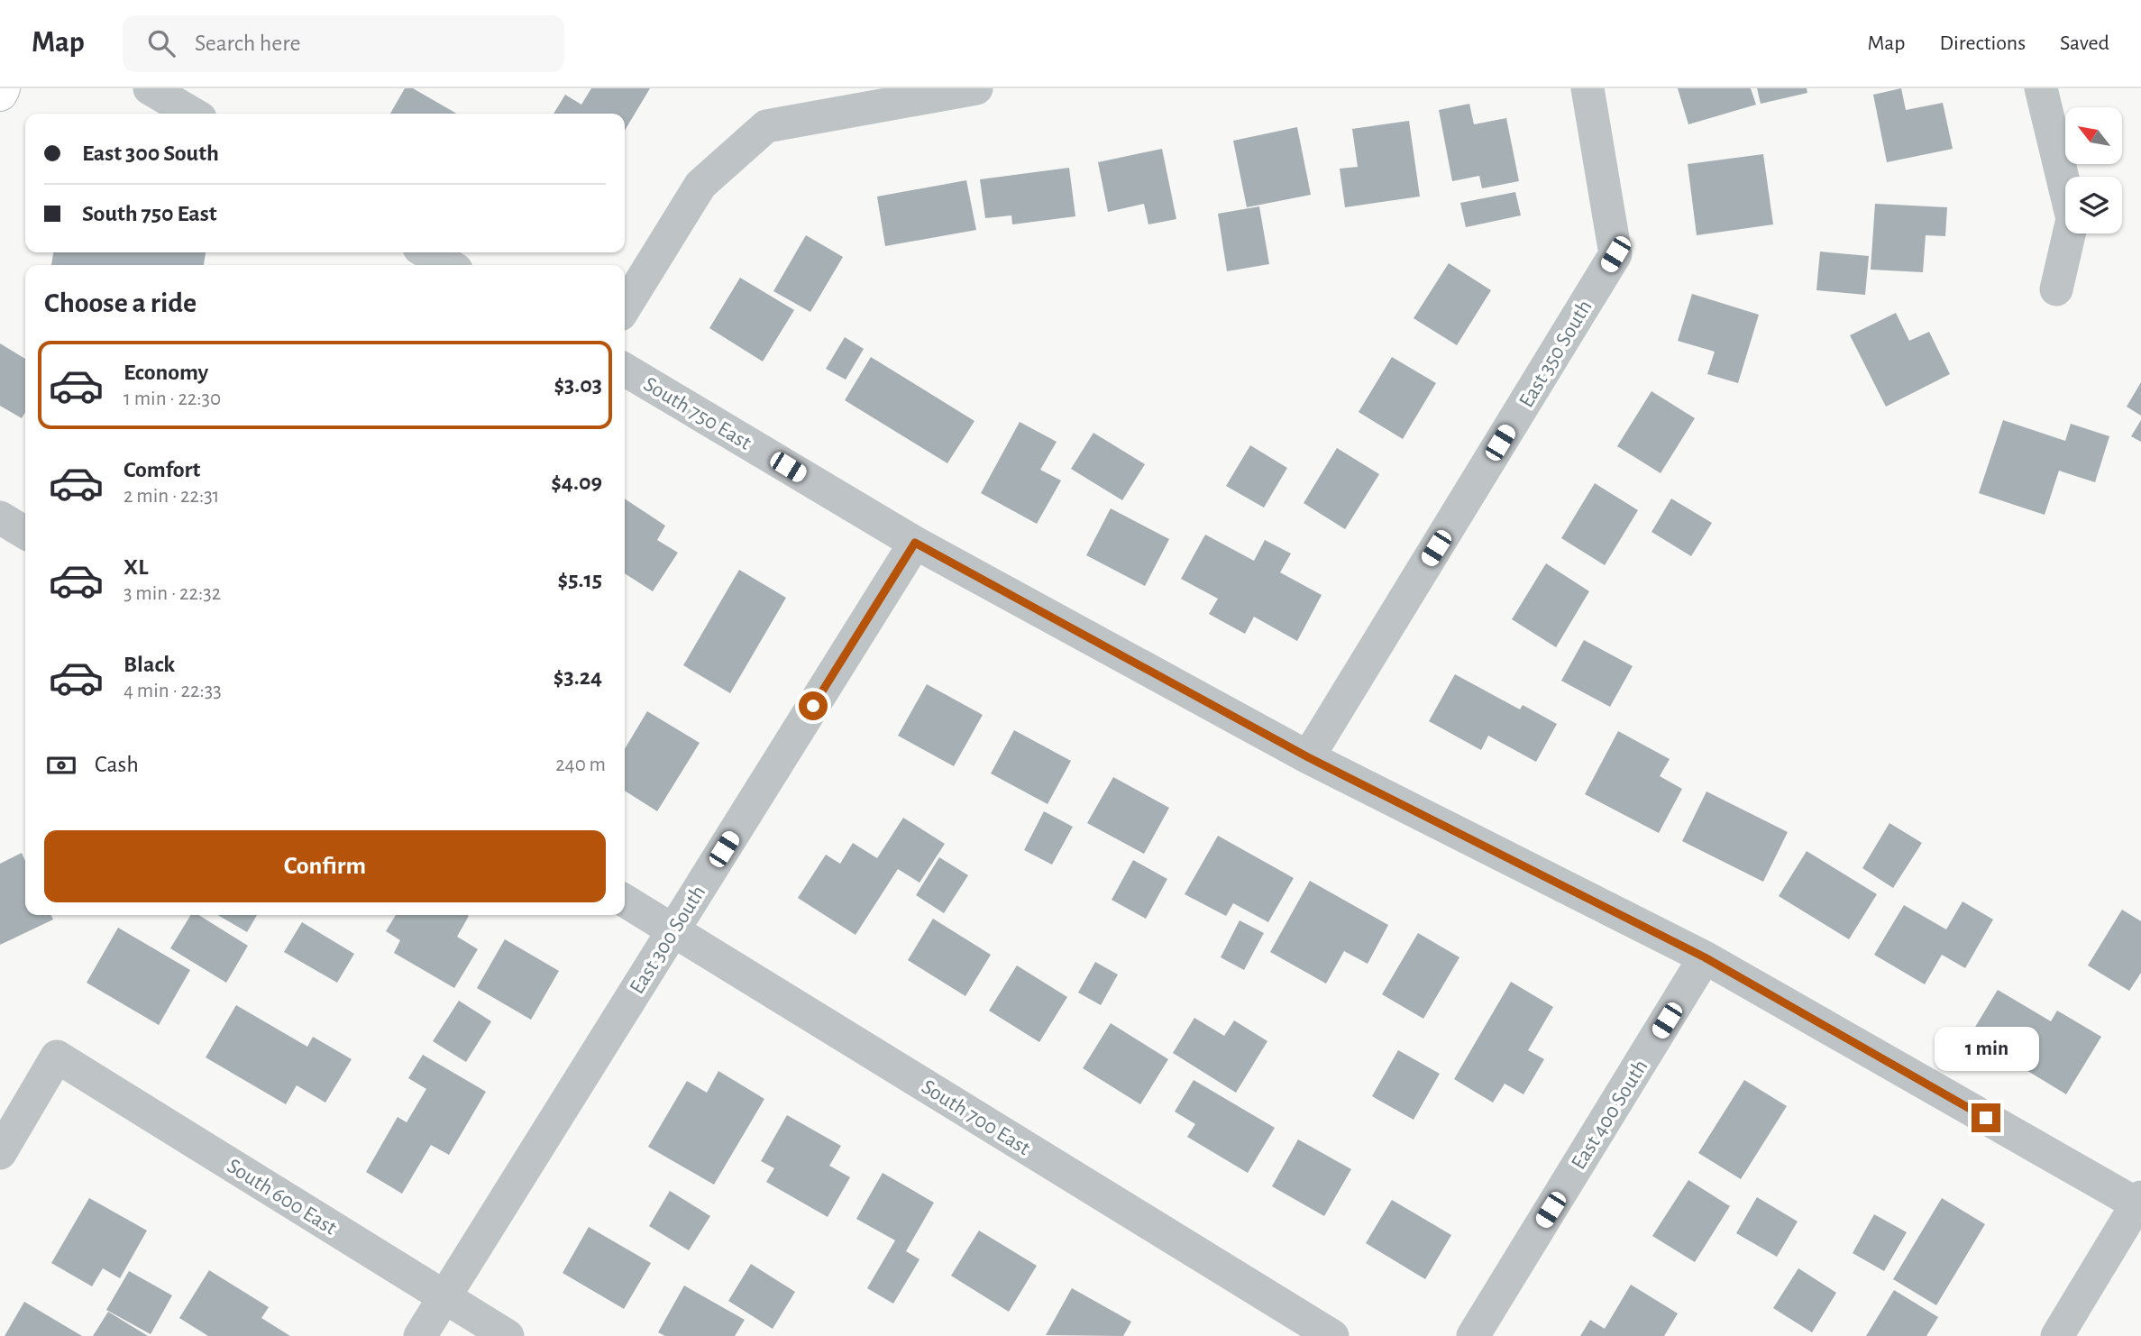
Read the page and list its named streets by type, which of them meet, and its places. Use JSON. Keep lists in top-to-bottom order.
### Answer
{
  "streets": {
    "street": [
      "East 350 South",
      "South 750 East",
      "East 300 South",
      "East 400 South",
      "South 700 East",
      "South 600 East"
    ]
  },
  "crossings": [
    ["East 350 South", "South 750 East"],
    ["South 750 East", "East 300 South"],
    ["South 750 East", "East 400 South"],
    ["East 300 South", "South 700 East"],
    ["East 300 South", "South 600 East"]
  ],
  "north": "top left",
  "page": {
    "header": "Map",
    "search": "Search here",
    "nav": ["Map", "Directions", "Saved"],
    "banner": ["East 300 South", "South 750 East"],
    "heading": "Choose a ride",
    "list": [
      {
        "name": "Economy",
        "note": "1 min · 22:30",
        "value": "$3.03"
      },
      {
        "name": "Comfort",
        "note": "2 min · 22:31",
        "value": "$4.09"
      },
      {
        "name": "XL",
        "note": "3 min · 22:32",
        "value": "$5.15"
      },
      {
        "name": "Black",
        "note": "4 min · 22:33",
        "value": "$3.24"
      }
    ],
    "pay": ["Cash", "240 m"],
    "buttons": "Confirm",
    "bubble": "1 min"
  }
}
